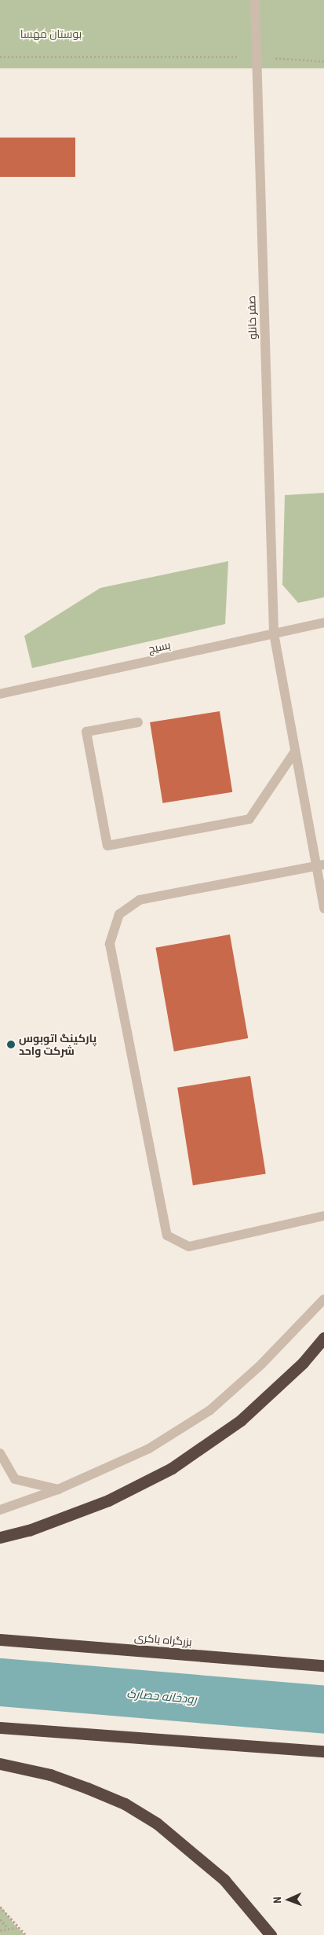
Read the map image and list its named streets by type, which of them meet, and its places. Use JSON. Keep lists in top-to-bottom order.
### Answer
{
  "streets": {
    "highway": ["بزرگراه باکری"],
    "street": ["صفر خانلو", "بسیج"]
  },
  "crossings": [
    ["صفر خانلو", "بسیج"]
  ],
  "water": ["رودخانه حصارک"],
  "parks": ["بوستان مهسا"],
  "places": ["پارکینگ اتوبوس شرکت واحد"],
  "north": "left"
}
